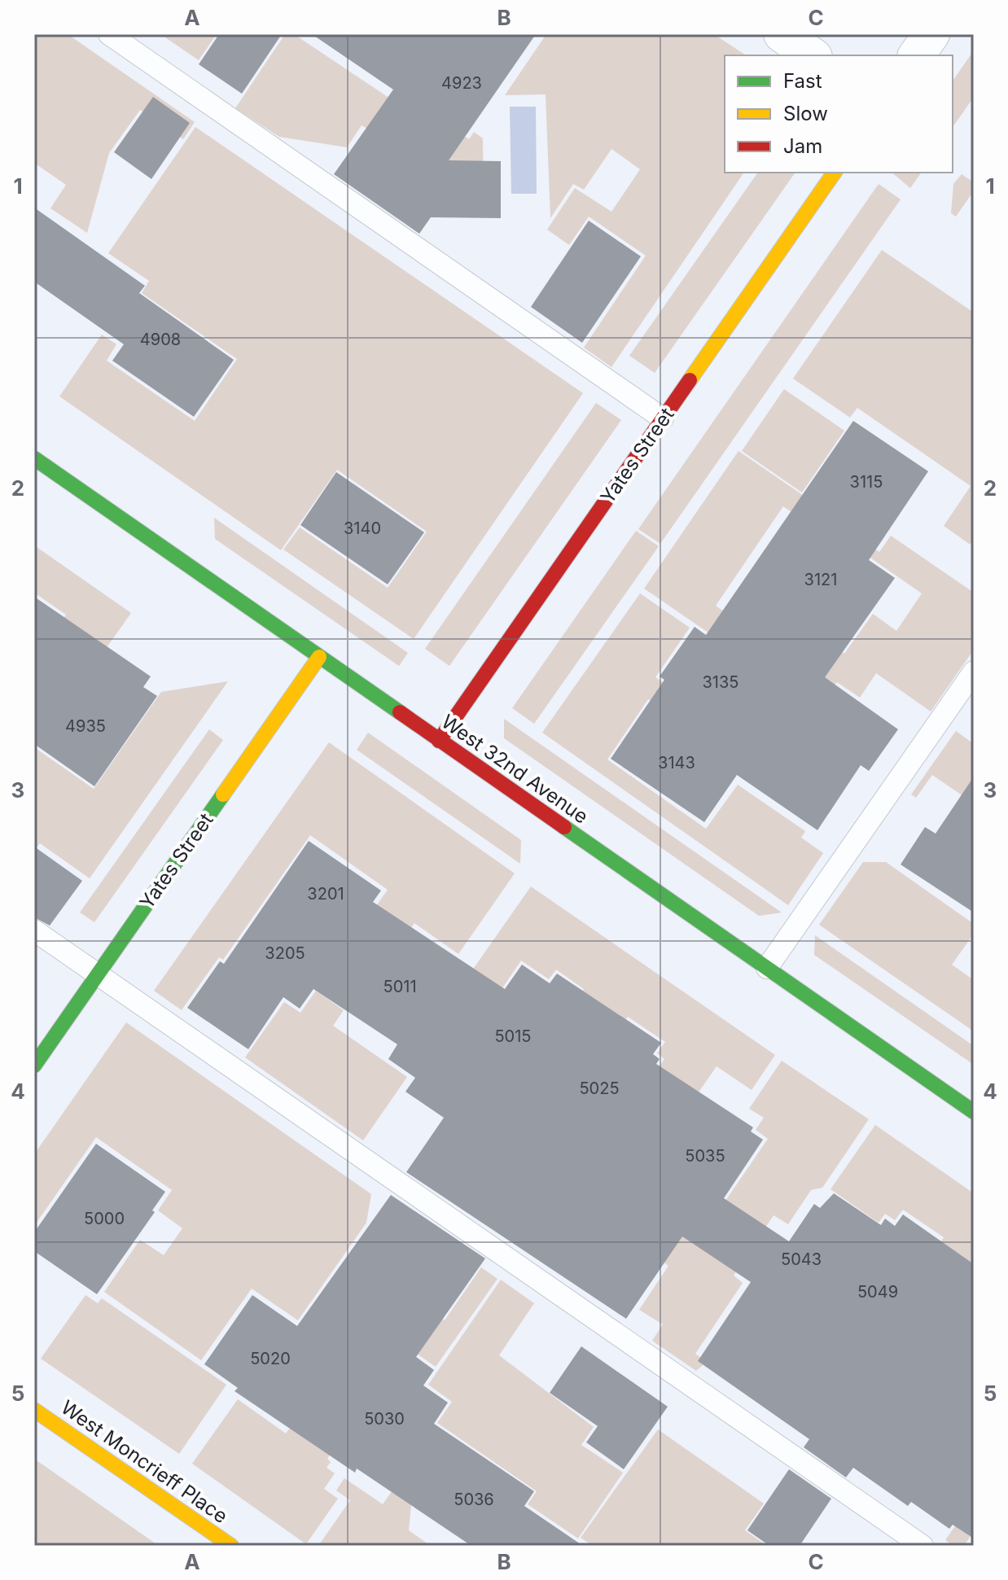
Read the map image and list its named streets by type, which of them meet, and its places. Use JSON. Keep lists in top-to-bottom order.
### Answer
{
  "streets": {
    "street": ["Yates Street", "West 32nd Avenue", "West Moncrieff Place"]
  },
  "crossings": [
    ["Yates Street", "West 32nd Avenue"]
  ],
  "house_numbers": [
    "4923",
    "4908",
    "3115",
    "3140",
    "3121",
    "3135",
    "4935",
    "3143",
    "3201",
    "3205",
    "5011",
    "5015",
    "5025",
    "5035",
    "5000",
    "5043",
    "5049",
    "5020",
    "5030",
    "5036"
  ],
  "legend": ["Fast", "Slow", "Jam"],
  "grid": {
    "columns": ["A", "B", "C"],
    "rows": [
      "1",
      "2",
      "3",
      "4",
      "5"
    ]
  }
}
